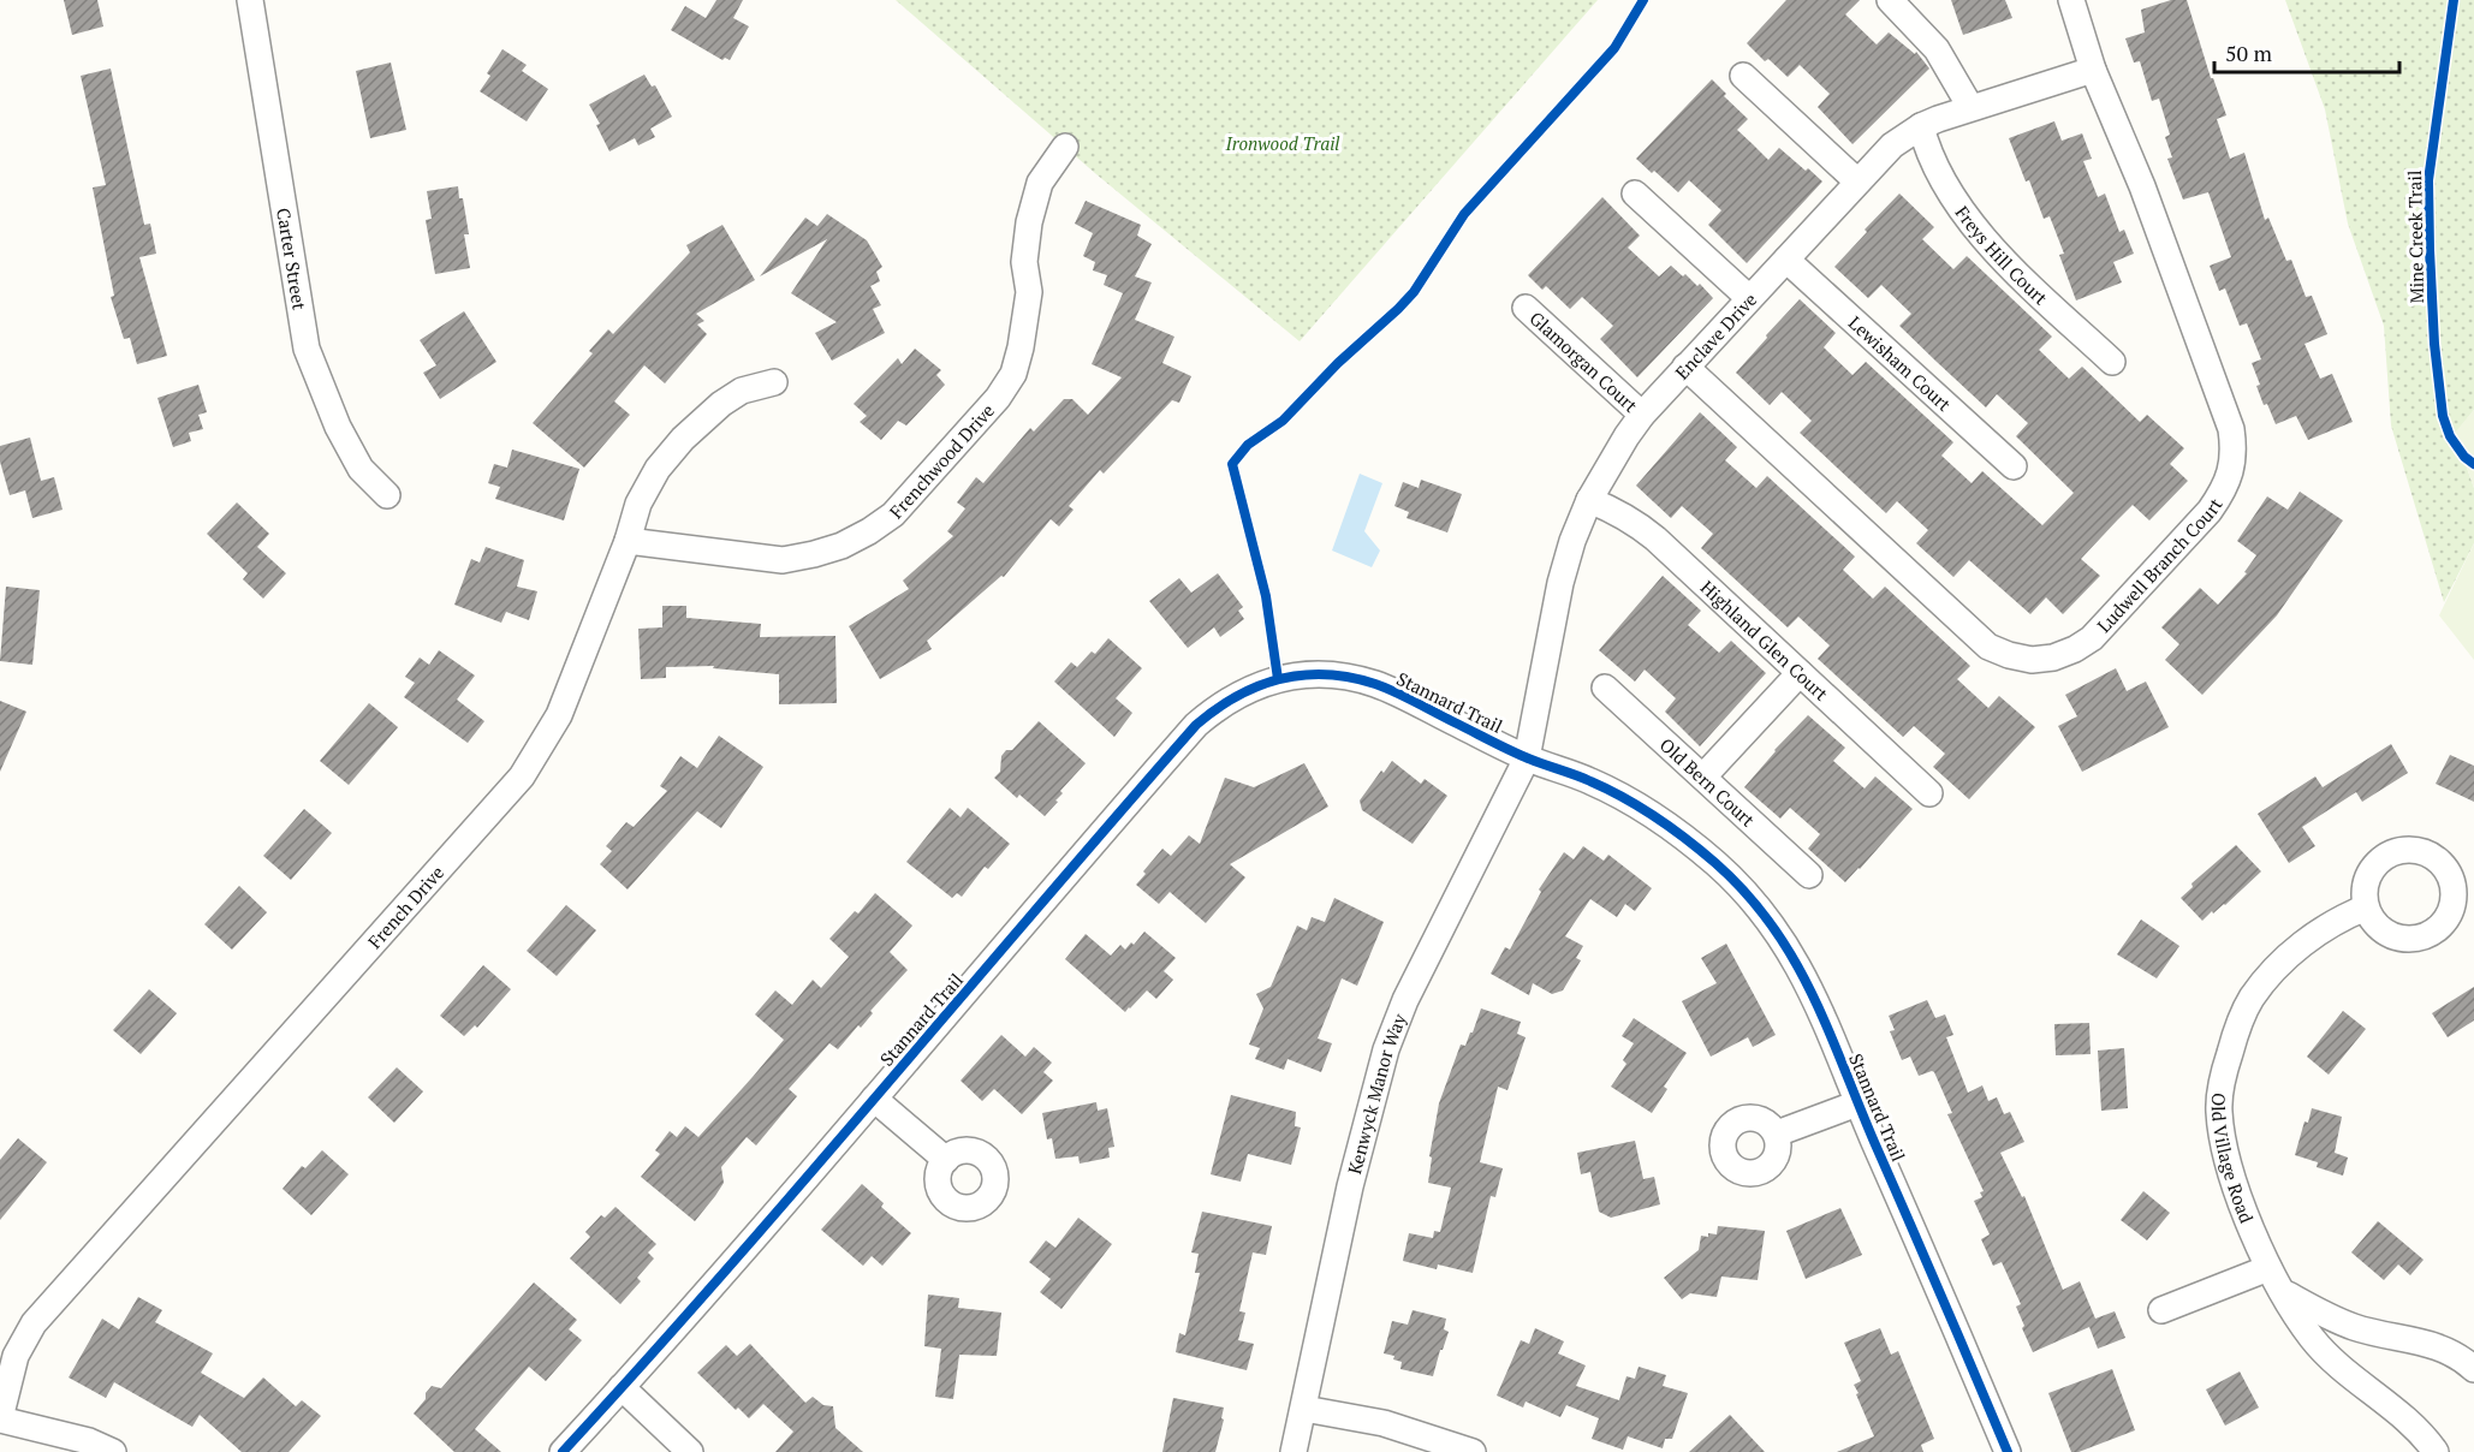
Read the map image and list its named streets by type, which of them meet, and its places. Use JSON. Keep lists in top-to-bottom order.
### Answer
{
  "streets": {
    "street": [
      "Freys Hill Court",
      "Carter Street",
      "Enclave Drive",
      "Glamorgan Court",
      "Lewisham Court",
      "Frenchwood Drive",
      "Ludwell Branch Court",
      "Highland Glen Court",
      "Stannard Trail",
      "Old Bern Court",
      "French Drive",
      "Kenwyck Manor Way",
      "Old Village Road"
    ],
    "cycle path": ["Mine Creek Trail"]
  },
  "crossings": [
    ["Freys Hill Court", "Enclave Drive"],
    ["Enclave Drive", "Glamorgan Court"],
    ["Enclave Drive", "Lewisham Court"],
    ["Enclave Drive", "Ludwell Branch Court"],
    ["Enclave Drive", "Highland Glen Court"],
    ["Enclave Drive", "Stannard Trail"],
    ["Enclave Drive", "Kenwyck Manor Way"],
    ["Frenchwood Drive", "French Drive"],
    ["Stannard Trail", "Kenwyck Manor Way"]
  ],
  "parks": ["Ironwood Trail"],
  "scale_bar": "50 m"
}
